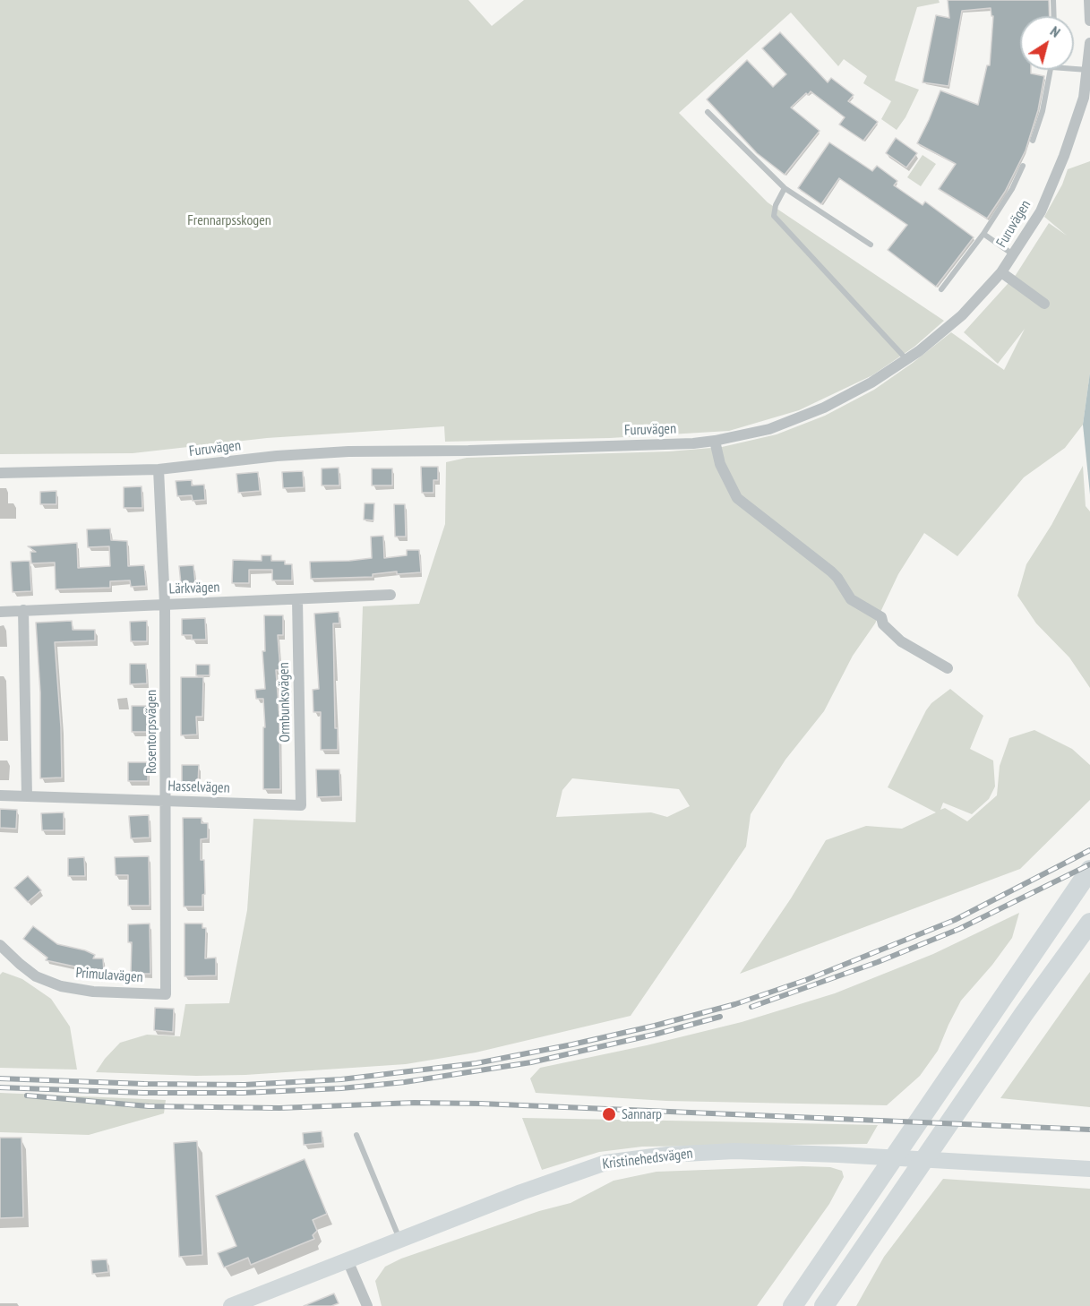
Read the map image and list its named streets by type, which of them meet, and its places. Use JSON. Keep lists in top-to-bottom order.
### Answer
{
  "streets": {
    "street": [
      "Furuvägen",
      "Lärkvägen",
      "Ormbunksvägen",
      "Rosentorpsvägen",
      "Hasselvägen",
      "Primulavägen",
      "Kristinehedsvägen"
    ]
  },
  "crossings": [
    ["Furuvägen", "Rosentorpsvägen"],
    ["Lärkvägen", "Ormbunksvägen"],
    ["Lärkvägen", "Rosentorpsvägen"],
    ["Ormbunksvägen", "Hasselvägen"],
    ["Rosentorpsvägen", "Hasselvägen"],
    ["Rosentorpsvägen", "Primulavägen"]
  ],
  "parks": ["Frennarpsskogen"],
  "places": ["Sannarp"],
  "north": "top right"
}
